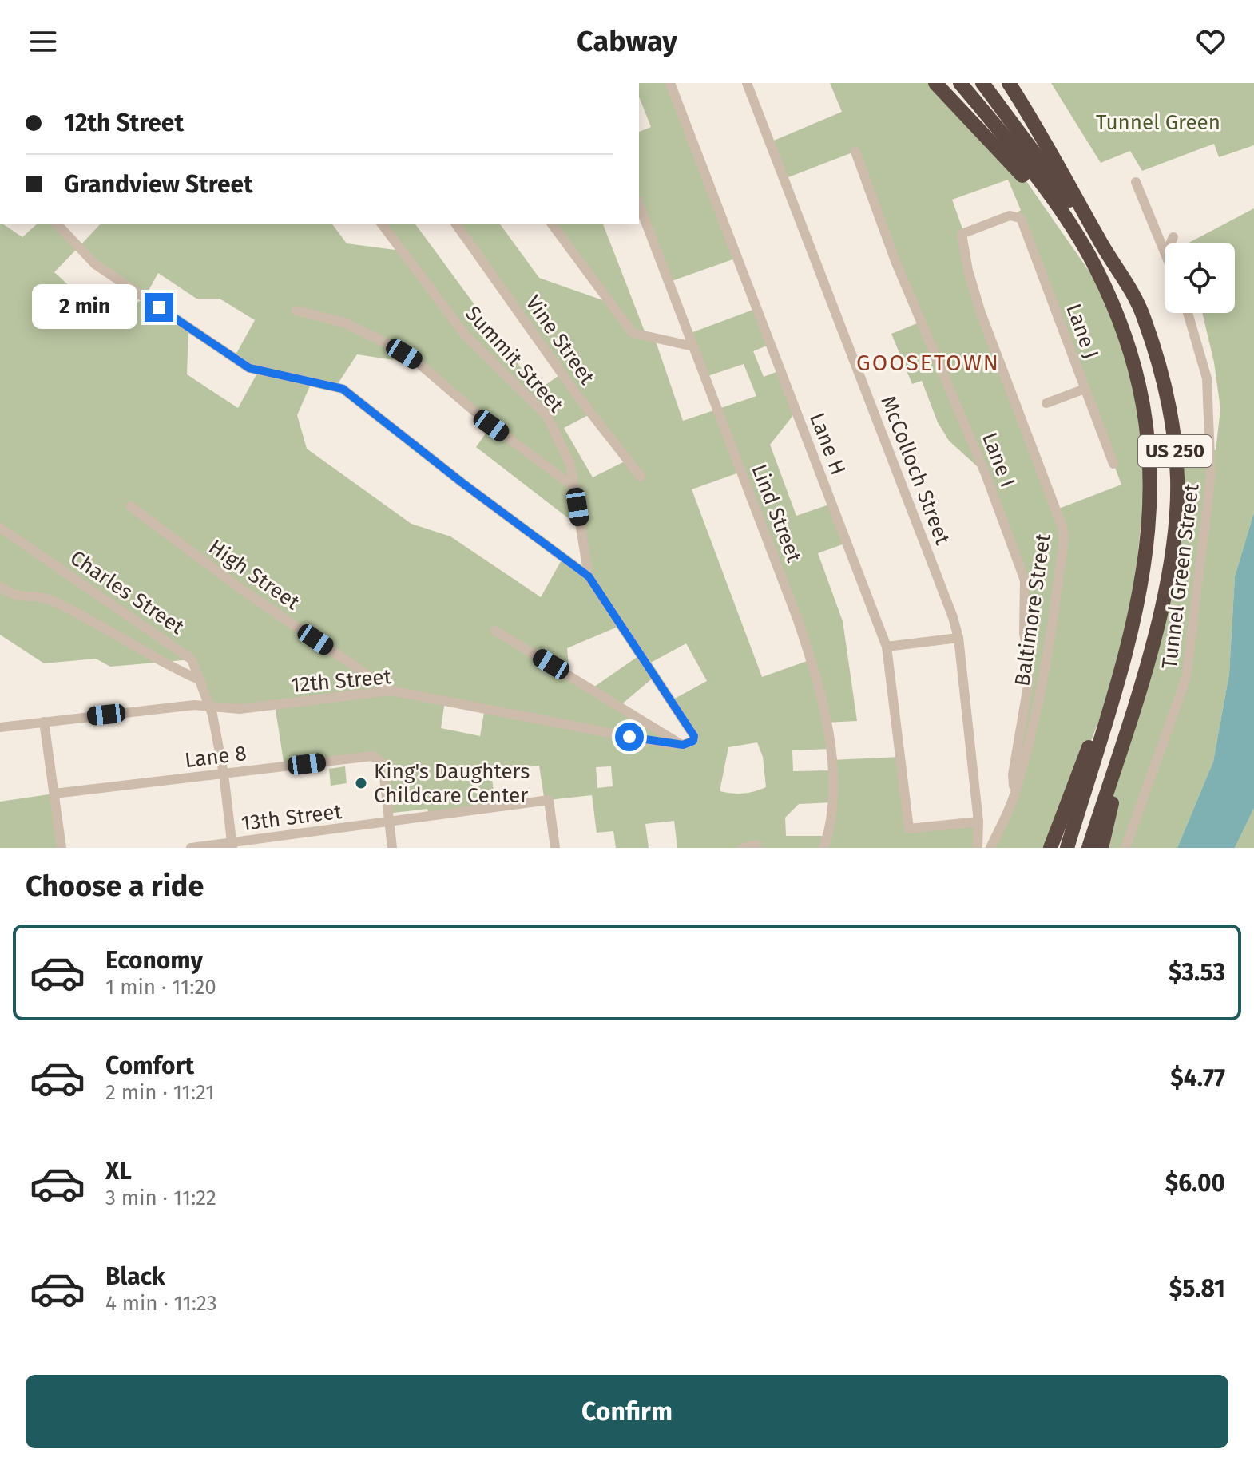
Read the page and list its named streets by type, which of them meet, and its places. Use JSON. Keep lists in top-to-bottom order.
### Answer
{
  "streets": {
    "highway": ["US 250"],
    "street": [
      "Lane J",
      "Vine Street",
      "Summit Street",
      "Lane H",
      "Lane I",
      "McColloch Street",
      "Lind Street",
      "High Street",
      "Tunnel Green Street",
      "Charles Street",
      "Baltimore Street",
      "12th Street",
      "Lane 8",
      "13th Street"
    ]
  },
  "crossings": [
    ["Lane J", "Baltimore Street"],
    ["Lane H", "McColloch Street"],
    ["Lane I", "Baltimore Street"],
    ["High Street", "12th Street"],
    ["Charles Street", "12th Street"],
    ["Charles Street", "Lane 8"],
    ["Charles Street", "13th Street"],
    ["Lane 8", "13th Street"]
  ],
  "districts": ["GOOSETOWN"],
  "parks": ["Tunnel Green"],
  "places": ["King's Daughters Childcare Center"],
  "page": {
    "header": "Cabway",
    "banner": ["12th Street", "Grandview Street"],
    "bubble": "2 min",
    "heading": "Choose a ride",
    "list": [
      {
        "name": "Economy",
        "note": "1 min · 11:20",
        "value": "$3.53"
      },
      {
        "name": "Comfort",
        "note": "2 min · 11:21",
        "value": "$4.77"
      },
      {
        "name": "XL",
        "note": "3 min · 11:22",
        "value": "$6.00"
      },
      {
        "name": "Black",
        "note": "4 min · 11:23",
        "value": "$5.81"
      }
    ],
    "buttons": "Confirm"
  }
}
